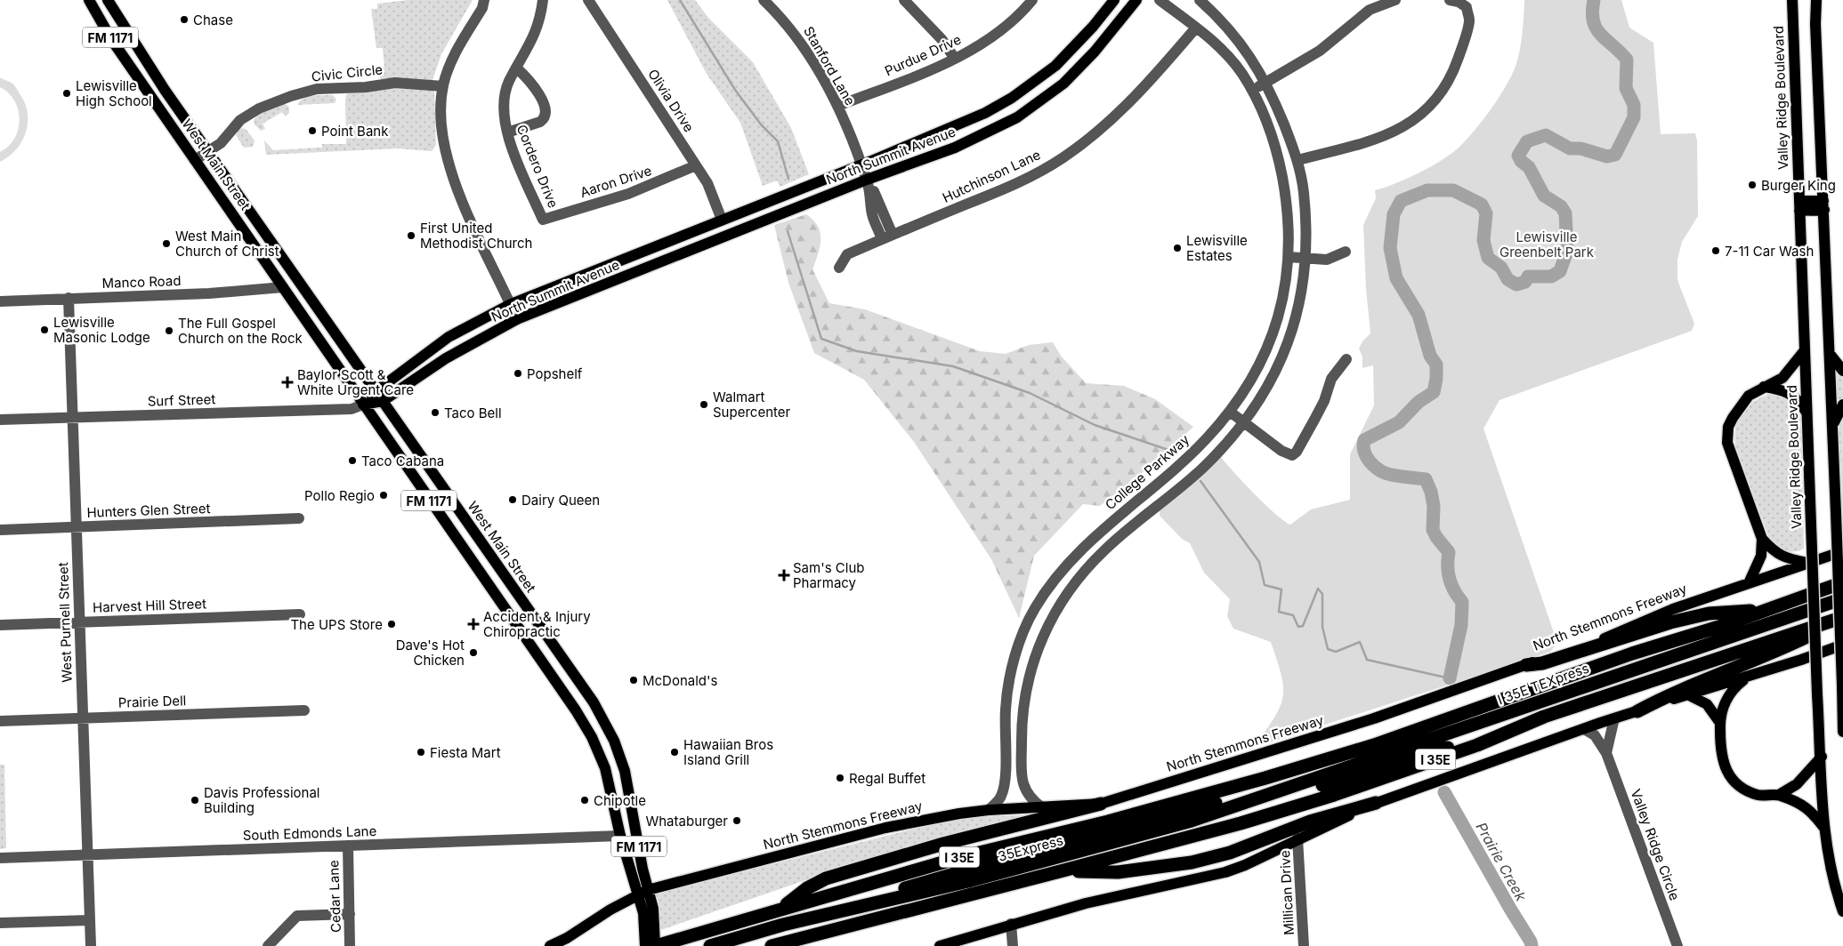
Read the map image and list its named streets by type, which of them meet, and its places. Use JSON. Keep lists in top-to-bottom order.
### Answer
{
  "streets": {
    "highway": ["I 35E TEXpress", "I 35E", "35Express"],
    "main road": [
      "FM 1171",
      "Valley Ridge Boulevard",
      "North Summit Avenue",
      "West Main Street",
      "North Stemmons Freeway"
    ],
    "street": [
      "Purdue Drive",
      "Stanford Lane",
      "Civic Circle",
      "Olivia Drive",
      "Cordero Drive",
      "Hutchinson Lane",
      "Aaron Drive",
      "Manco Road",
      "Surf Street",
      "College Parkway",
      "Hunters Glen Street",
      "Harvest Hill Street",
      "West Purnell Street",
      "Prairie Dell",
      "South Edmonds Lane",
      "Valley Ridge Circle",
      "Millican Drive",
      "Cedar Lane"
    ]
  },
  "crossings": [
    ["Purdue Drive", "Stanford Lane"],
    ["Stanford Lane", "North Summit Avenue"],
    ["Stanford Lane", "Hutchinson Lane"],
    ["Civic Circle", "West Main Street"],
    ["Olivia Drive", "North Summit Avenue"],
    ["Olivia Drive", "Aaron Drive"],
    ["North Summit Avenue", "West Main Street"],
    ["North Summit Avenue", "Surf Street"],
    ["West Main Street", "Manco Road"],
    ["West Main Street", "Surf Street"],
    ["West Main Street", "North Stemmons Freeway"],
    ["West Main Street", "I 35E"],
    ["West Main Street", "South Edmonds Lane"],
    ["Cordero Drive", "Aaron Drive"],
    ["Hutchinson Lane", "College Parkway"],
    ["Manco Road", "West Purnell Street"],
    ["Surf Street", "West Purnell Street"],
    ["College Parkway", "North Stemmons Freeway"],
    ["Hunters Glen Street", "West Purnell Street"],
    ["Harvest Hill Street", "West Purnell Street"],
    ["West Purnell Street", "Prairie Dell"],
    ["West Purnell Street", "South Edmonds Lane"],
    ["I 35E TEXpress", "35Express"],
    ["South Edmonds Lane", "Cedar Lane"]
  ],
  "water": ["Prairie Creek"],
  "parks": ["Lewisville Greenbelt Park"],
  "places": {
    "other": [
      "Chase",
      "Lewisville High School",
      "Point Bank",
      "Burger King",
      "First United Methodist Church",
      "West Main Church of Christ",
      "Lewisville Estates",
      "7-11 Car Wash",
      "Lewisville Masonic Lodge",
      "The Full Gospel Church on the Rock",
      "Popshelf",
      "Walmart Supercenter",
      "Taco Bell",
      "Taco Cabana",
      "Pollo Regio",
      "Dairy Queen",
      "The UPS Store",
      "Dave's Hot Chicken",
      "McDonald's",
      "Fiesta Mart",
      "Hawaiian Bros Island Grill",
      "Regal Buffet",
      "Davis Professional Building",
      "Chipotle",
      "Whataburger"
    ],
    "health": ["Baylor Scott & White Urgent Care", "Sam's Club Pharmacy", "Accident & Injury Chiropractic"]
  }
}
